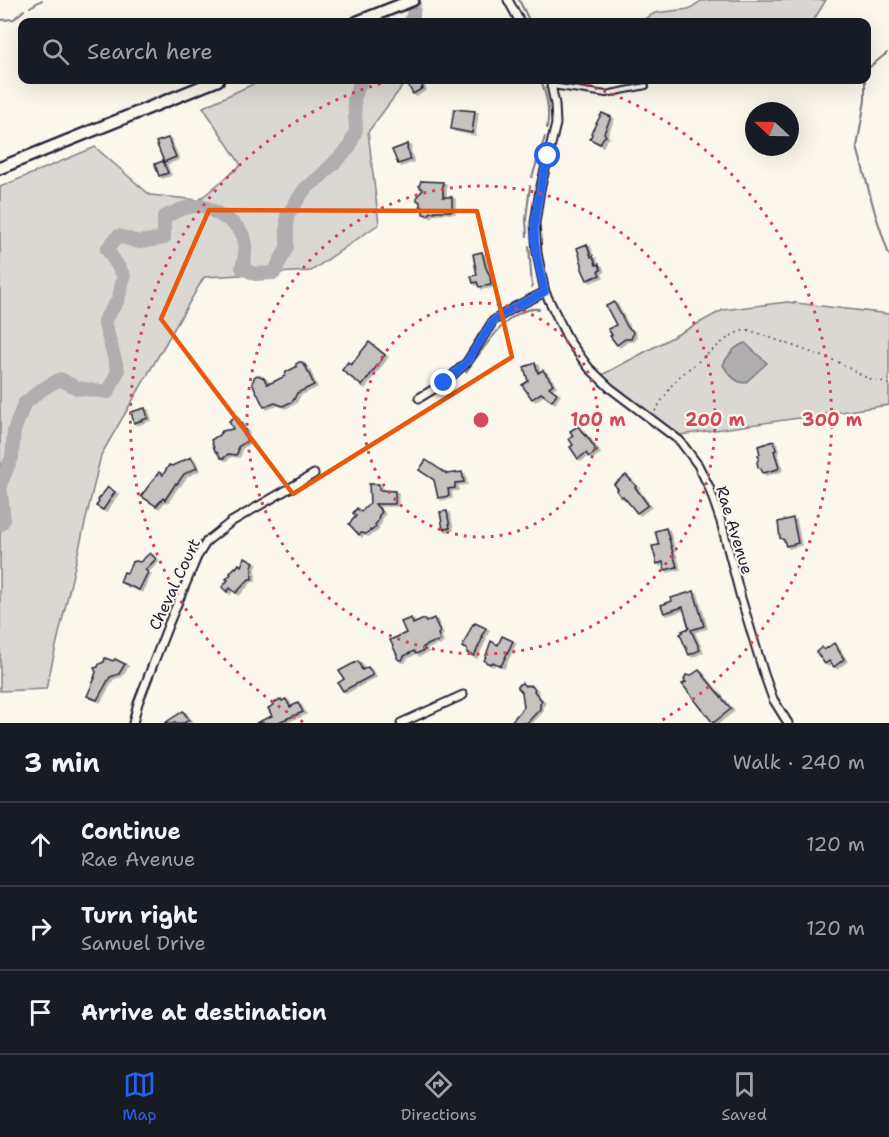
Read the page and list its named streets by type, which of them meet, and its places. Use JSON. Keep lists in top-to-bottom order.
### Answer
{
  "streets": {
    "street": ["Rae Avenue", "Cheval Court"]
  },
  "north": "left",
  "page": {
    "search": "Search here",
    "heading": ["3 min", "Walk · 240 m"],
    "list": [
      ["Continue", "Rae Avenue", "120 m"],
      ["Turn right", "Samuel Drive", "120 m"],
      "Arrive at destination"
    ],
    "nav": ["Map", "Directions", "Saved"]
  },
  "rings": ["100 m", "200 m", "300 m"]
}
